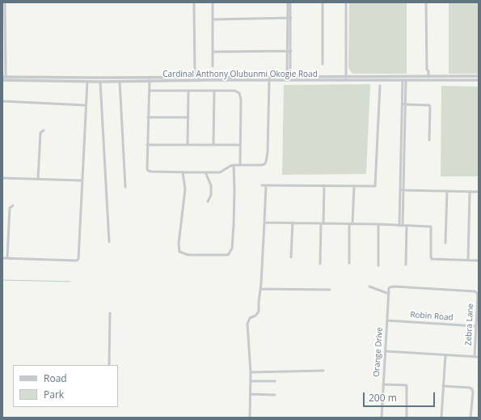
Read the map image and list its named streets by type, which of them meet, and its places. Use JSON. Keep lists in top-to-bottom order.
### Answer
{
  "streets": {
    "street": [
      "Cardinal Anthony Olubunmi Okogie Road",
      "Robin Road",
      "Zebra Lane",
      "Orange Drive"
    ]
  },
  "crossings": [
    ["Robin Road", "Zebra Lane"],
    ["Robin Road", "Orange Drive"],
    ["Zebra Lane", "Orange Drive"]
  ],
  "legend": ["Road", "Park"],
  "scale_bar": "200 m"
}
